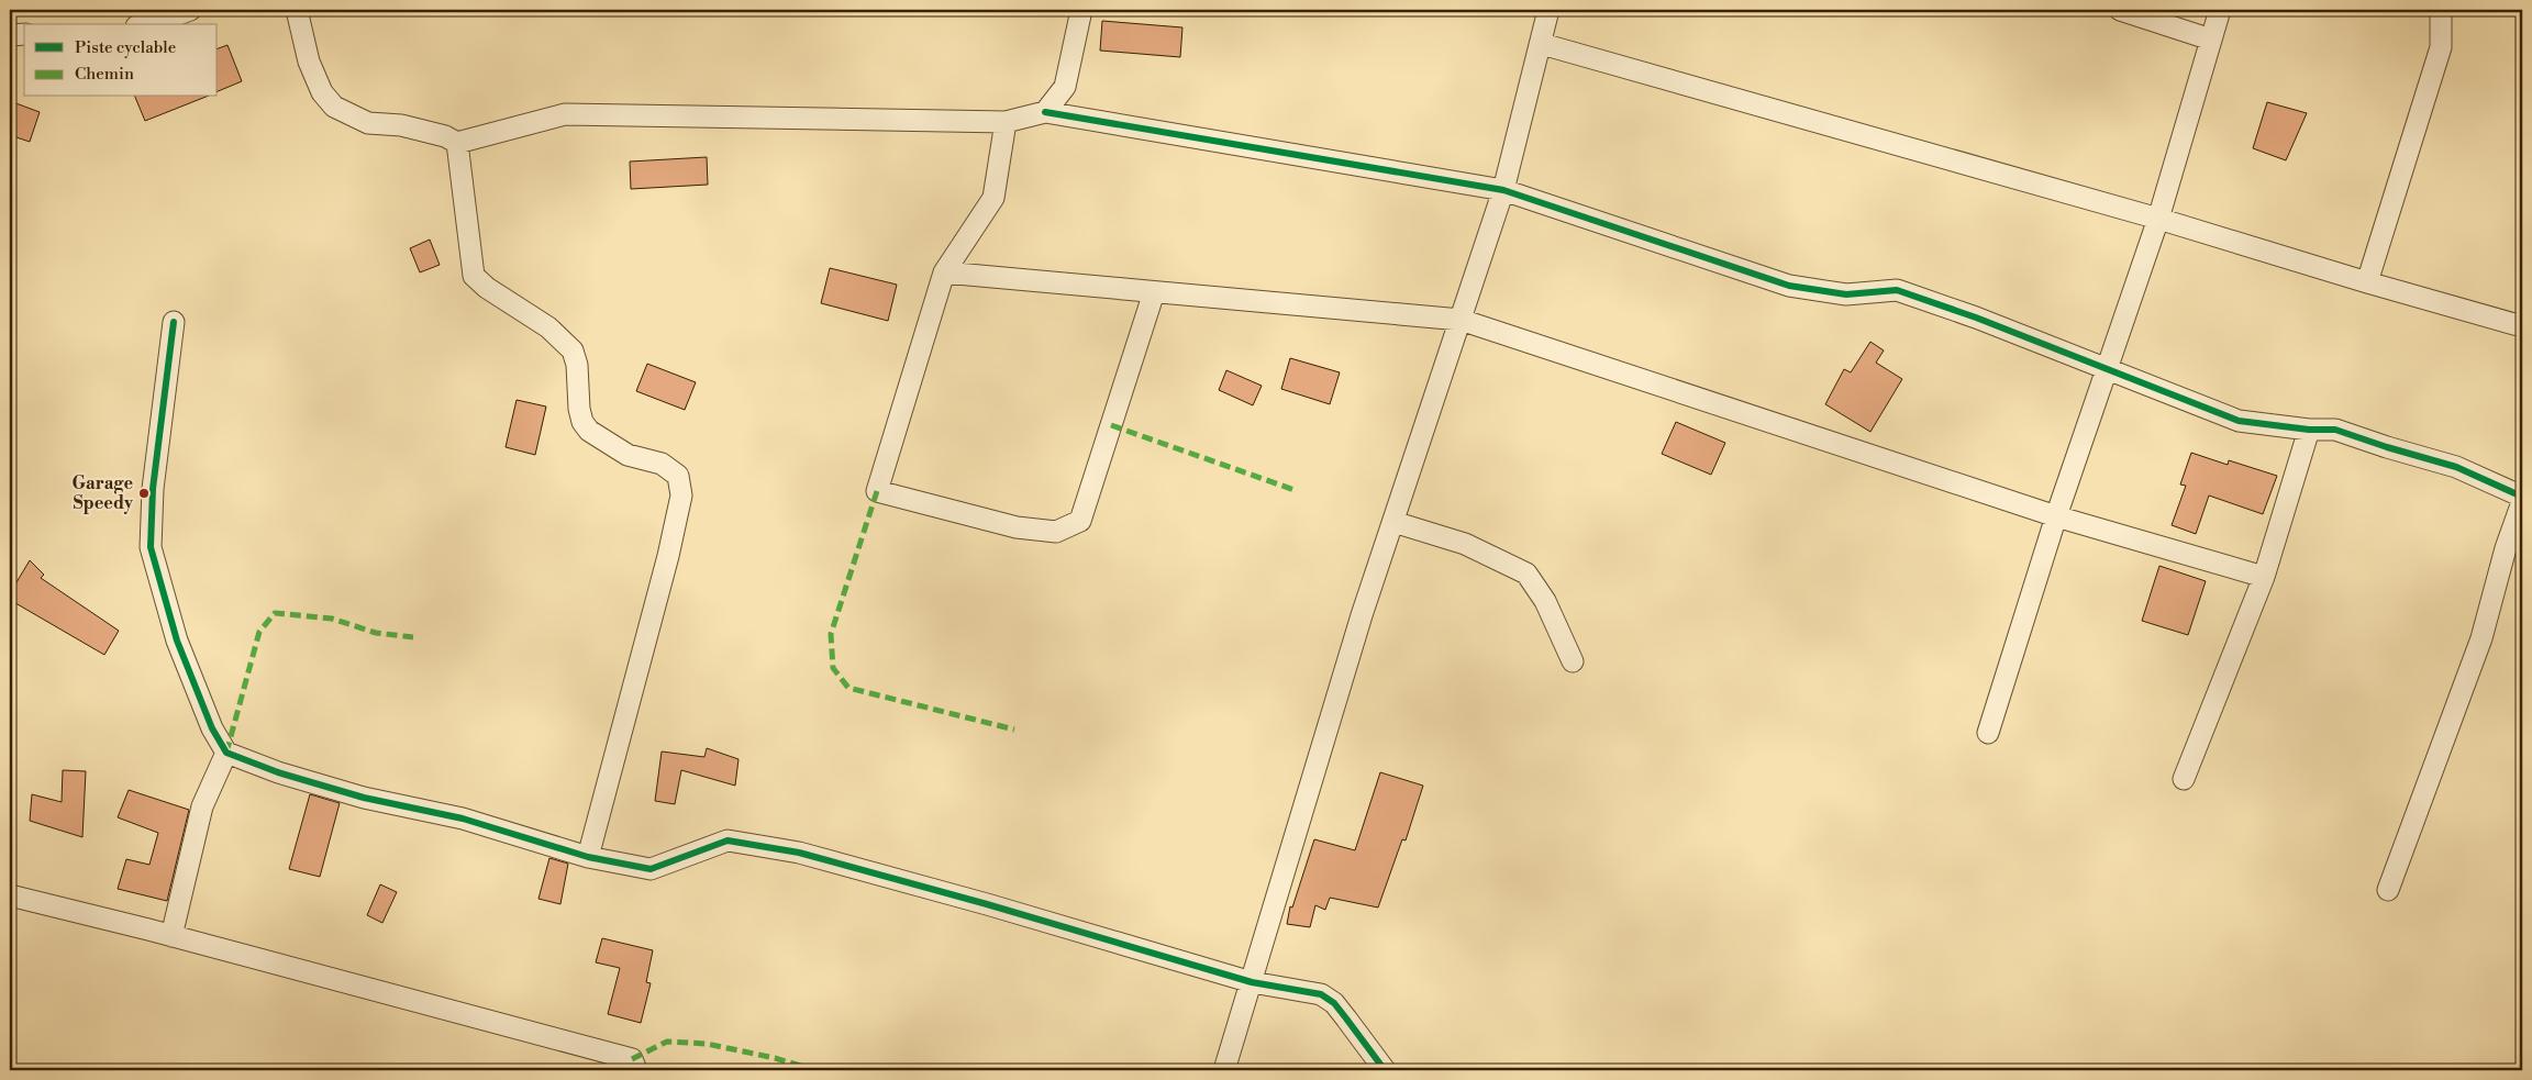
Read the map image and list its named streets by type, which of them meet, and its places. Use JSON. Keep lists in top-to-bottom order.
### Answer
{
  "places": ["Garage Speedy"],
  "legend": ["Piste cyclable", "Chemin"]
}
